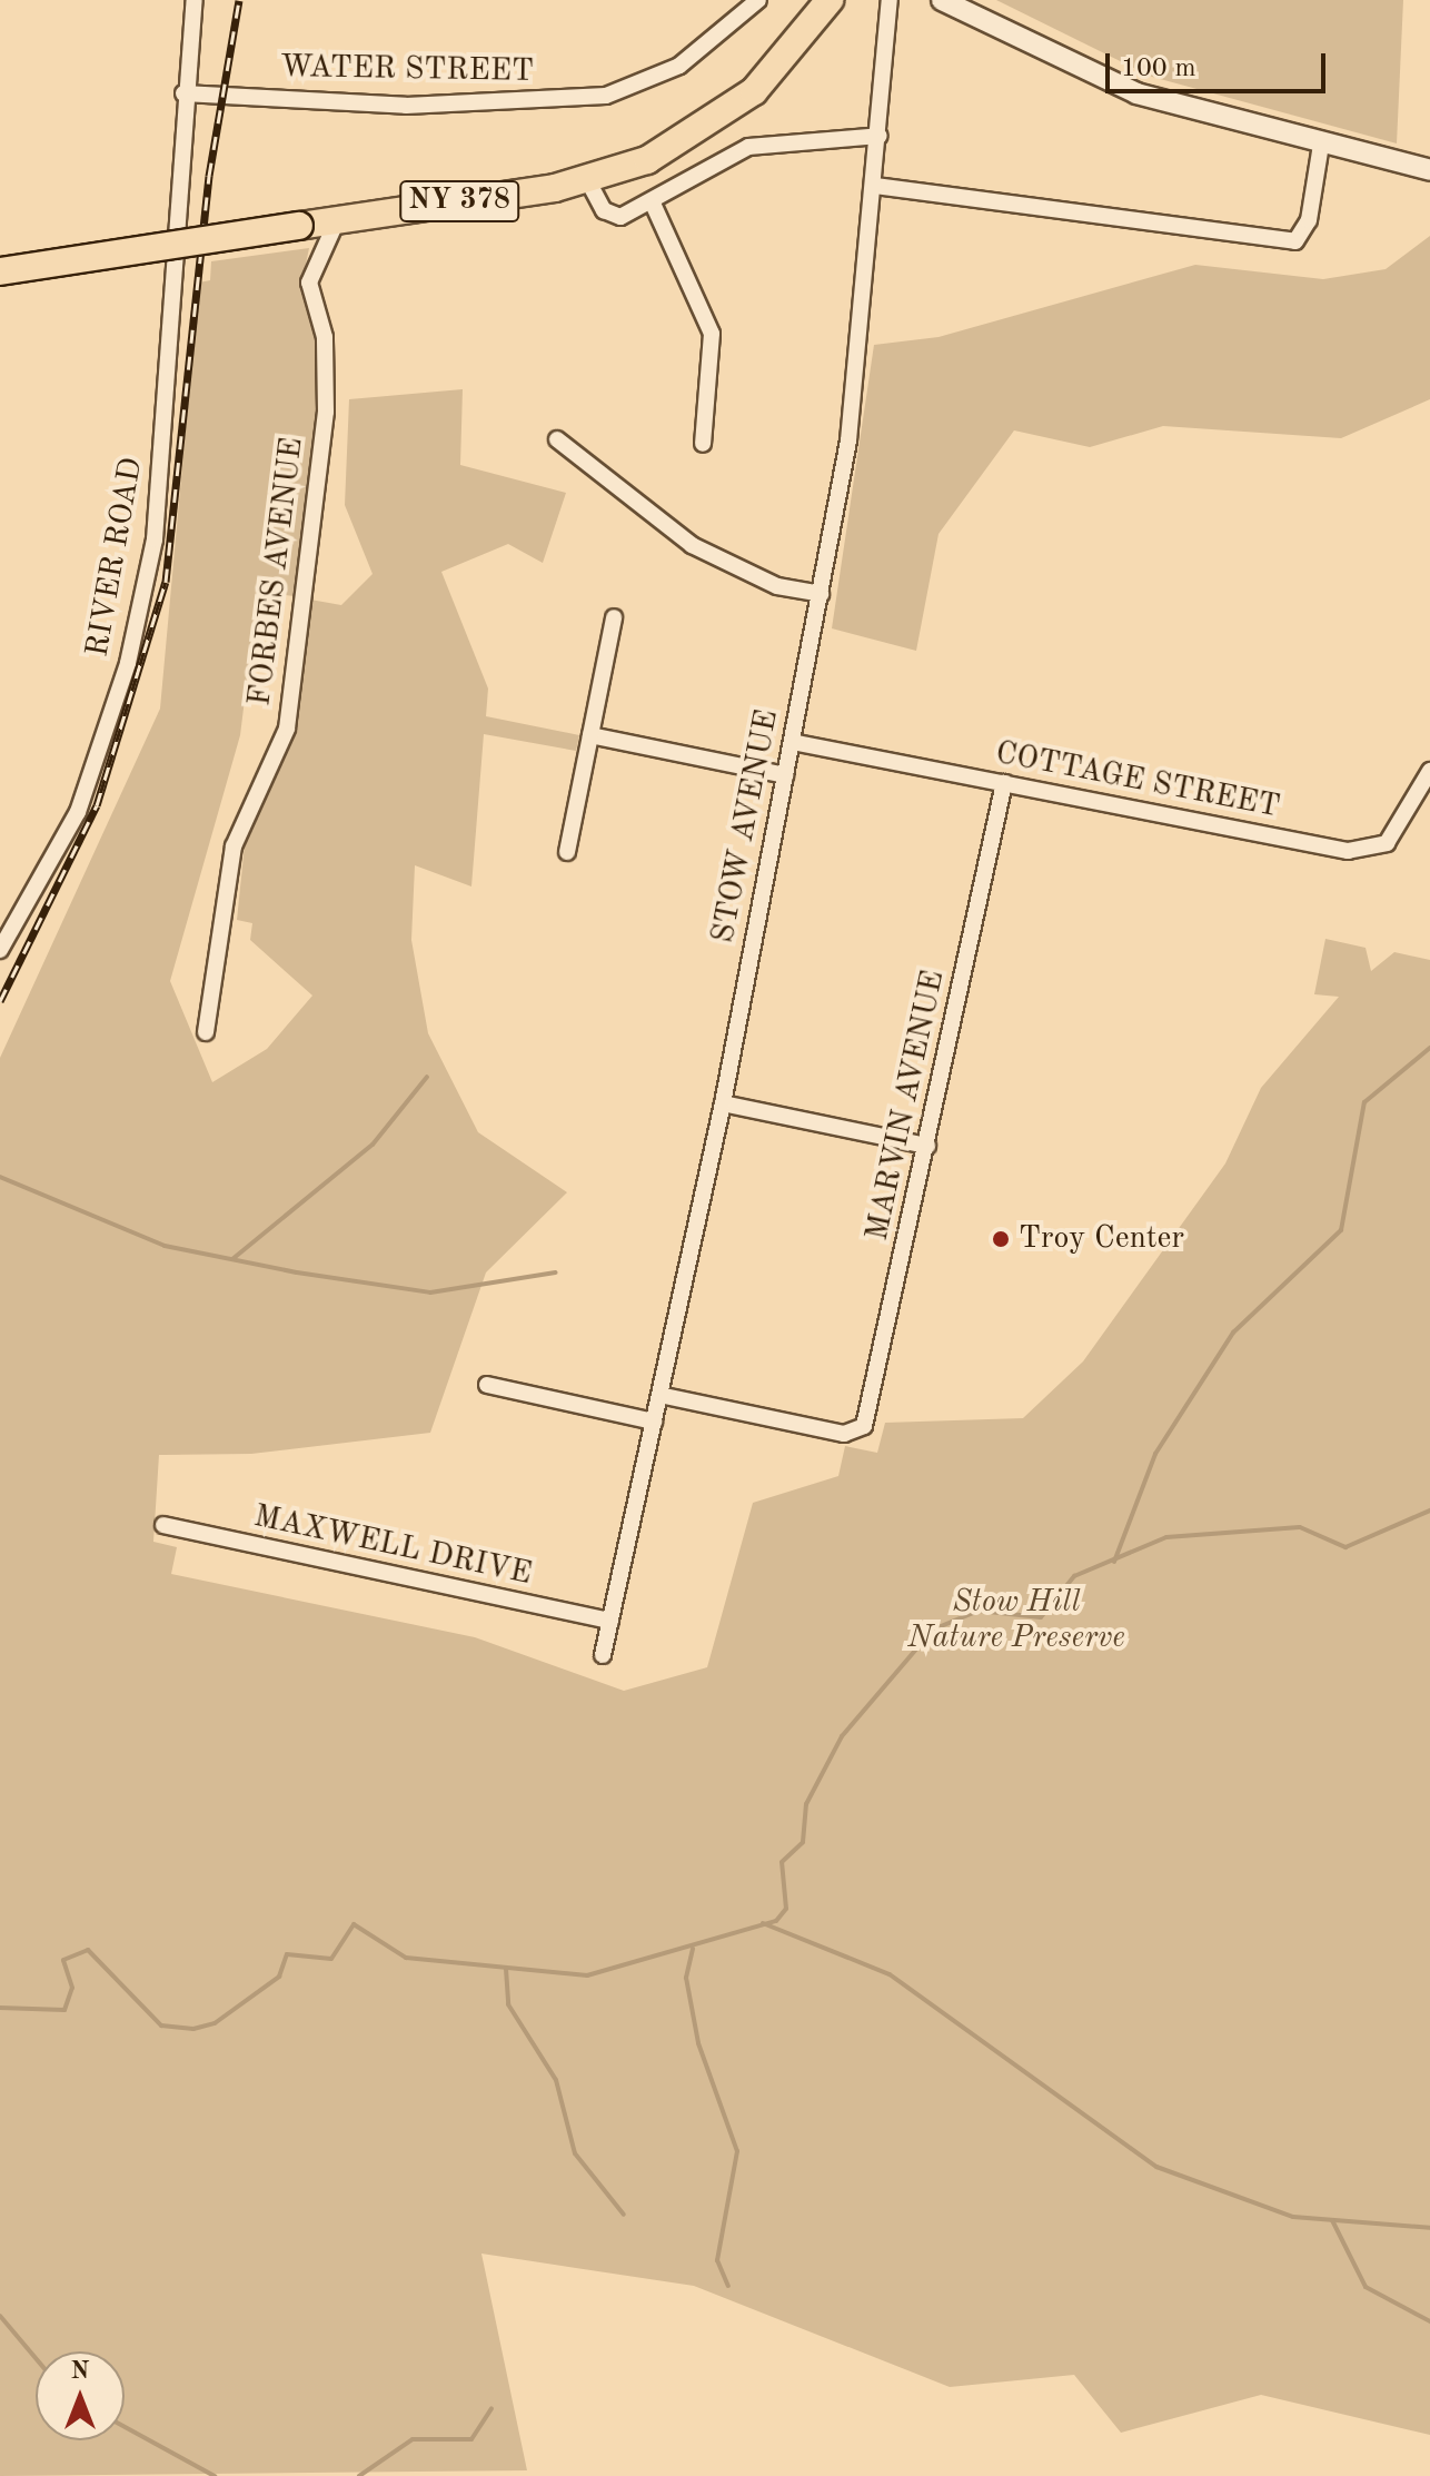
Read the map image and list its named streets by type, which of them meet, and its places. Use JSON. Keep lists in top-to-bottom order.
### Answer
{
  "streets": {
    "main road": ["NY 378"],
    "street": [
      "WATER STREET",
      "RIVER ROAD",
      "FORBES AVENUE",
      "COTTAGE STREET",
      "STOW AVENUE",
      "MARVIN AVENUE",
      "MAXWELL DRIVE"
    ]
  },
  "crossings": [
    ["WATER STREET", "RIVER ROAD"],
    ["NY 378", "FORBES AVENUE"],
    ["COTTAGE STREET", "STOW AVENUE"],
    ["COTTAGE STREET", "MARVIN AVENUE"],
    ["STOW AVENUE", "MARVIN AVENUE"],
    ["STOW AVENUE", "MAXWELL DRIVE"]
  ],
  "parks": ["Stow Hill Nature Preserve"],
  "places": ["Troy Center"],
  "scale_bar": "100 m",
  "north": "top"
}
